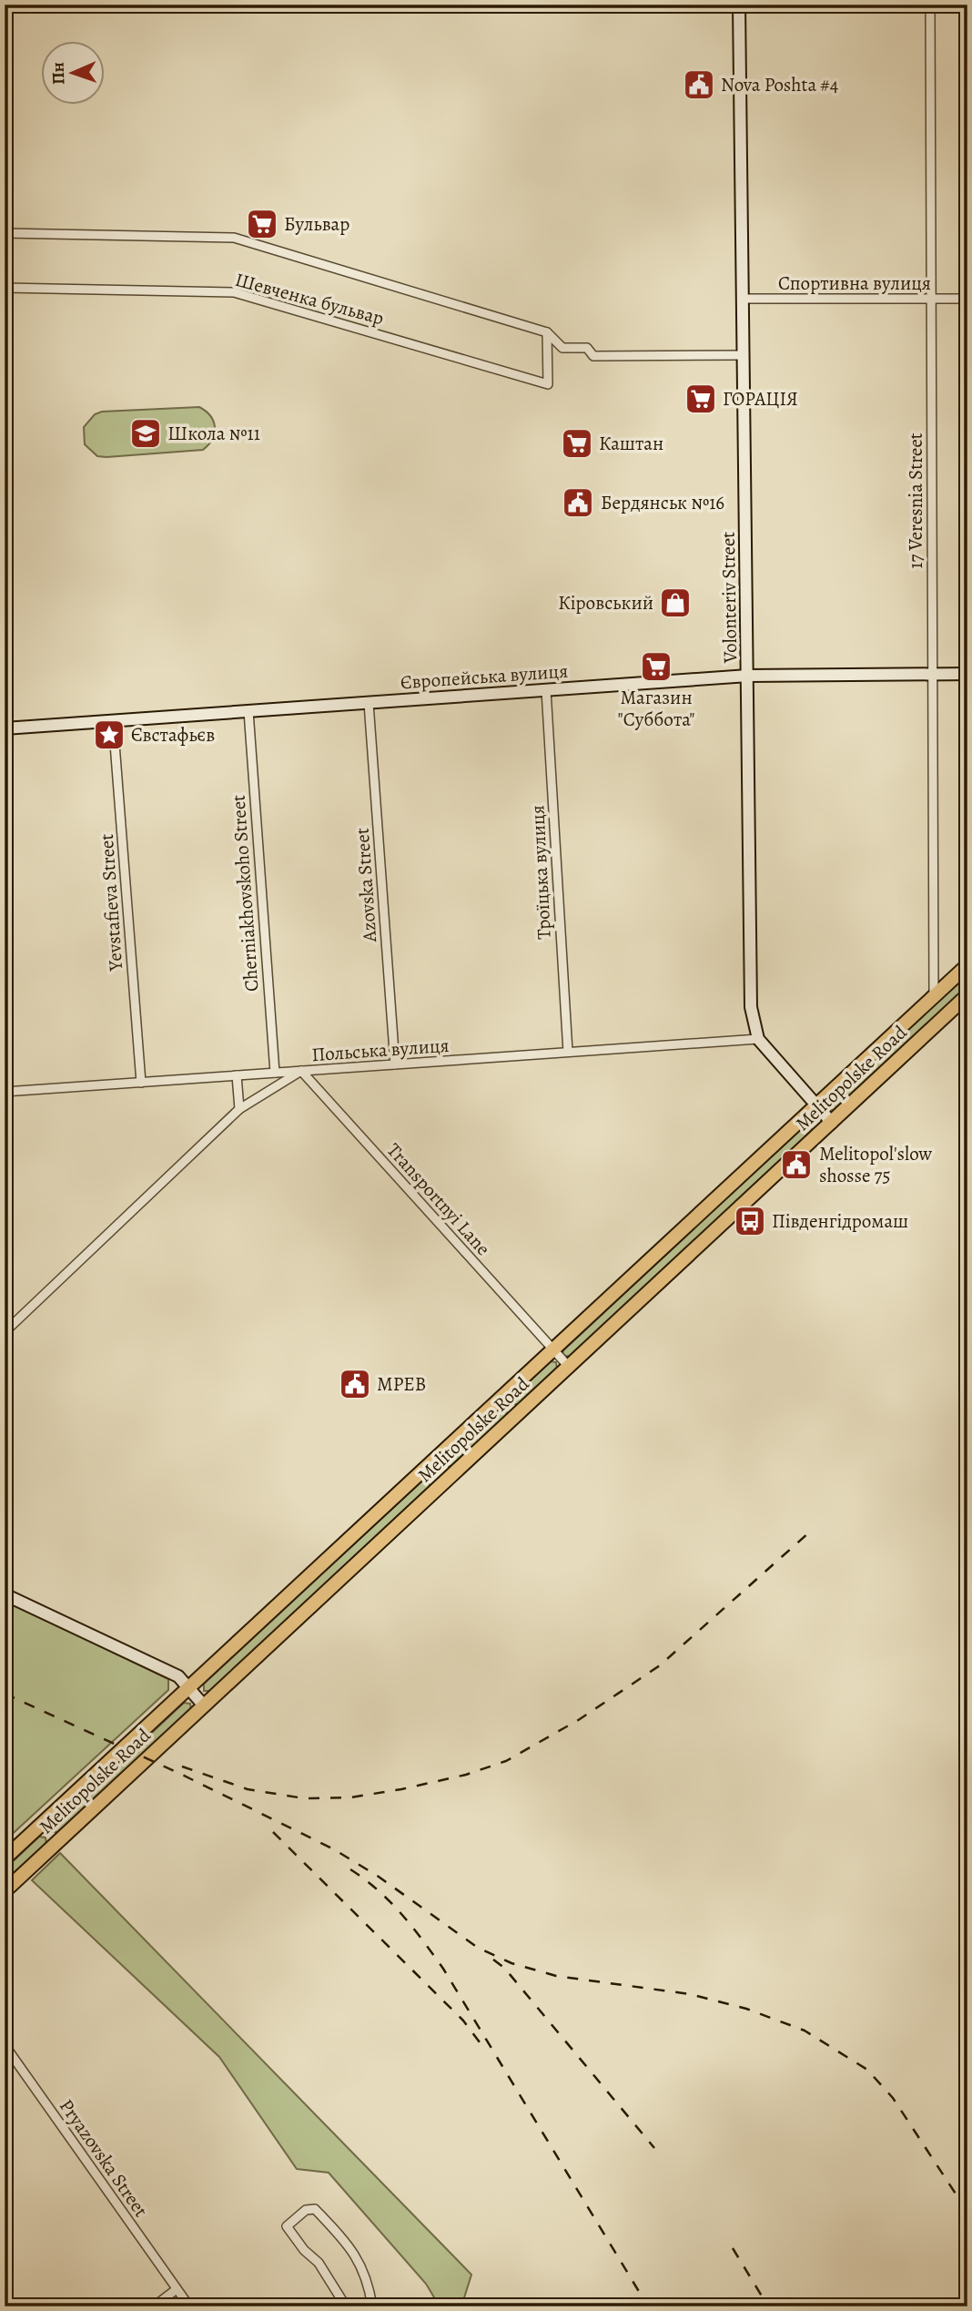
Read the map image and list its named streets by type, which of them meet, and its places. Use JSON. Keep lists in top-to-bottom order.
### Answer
{
  "streets": {
    "main road": ["Melitopolske Road"],
    "street": [
      "Спортивна вулиця",
      "Шевченка бульвар",
      "17 Veresnia Street",
      "Volonteriv Street",
      "Європейська вулиця",
      "Троїцька вулиця",
      "Azovska Street",
      "Cherniakhovskoho Street",
      "Yevstafieva Street",
      "Польська вулиця",
      "Transportnyi Lane",
      "Pryazovska Street"
    ]
  },
  "crossings": [
    ["Спортивна вулиця", "17 Veresnia Street"],
    ["Спортивна вулиця", "Volonteriv Street"],
    ["Шевченка бульвар", "Volonteriv Street"],
    ["17 Veresnia Street", "Європейська вулиця"],
    ["17 Veresnia Street", "Melitopolske Road"],
    ["Volonteriv Street", "Європейська вулиця"],
    ["Volonteriv Street", "Польська вулиця"],
    ["Volonteriv Street", "Melitopolske Road"],
    ["Європейська вулиця", "Троїцька вулиця"],
    ["Європейська вулиця", "Azovska Street"],
    ["Європейська вулиця", "Cherniakhovskoho Street"],
    ["Європейська вулиця", "Yevstafieva Street"],
    ["Троїцька вулиця", "Польська вулиця"],
    ["Azovska Street", "Польська вулиця"],
    ["Cherniakhovskoho Street", "Польська вулиця"],
    ["Yevstafieva Street", "Польська вулиця"],
    ["Польська вулиця", "Transportnyi Lane"],
    ["Melitopolske Road", "Transportnyi Lane"]
  ],
  "places": {
    "public building": [
      "Nova Poshta #4",
      "Бердянськ №16",
      "Melitopol'slow shosse 75",
      "МРЕВ"
    ],
    "supermarket": [
      "Бульвар",
      "ГОРАЦІЯ",
      "Каштан",
      "Магазин \"Суббота\""
    ],
    "school or university": ["Школа №11"],
    "shop": ["Кіровський"],
    "place": ["Євстафьєв"],
    "bus stop": ["Південгідромаш"]
  },
  "north": "left"
}
